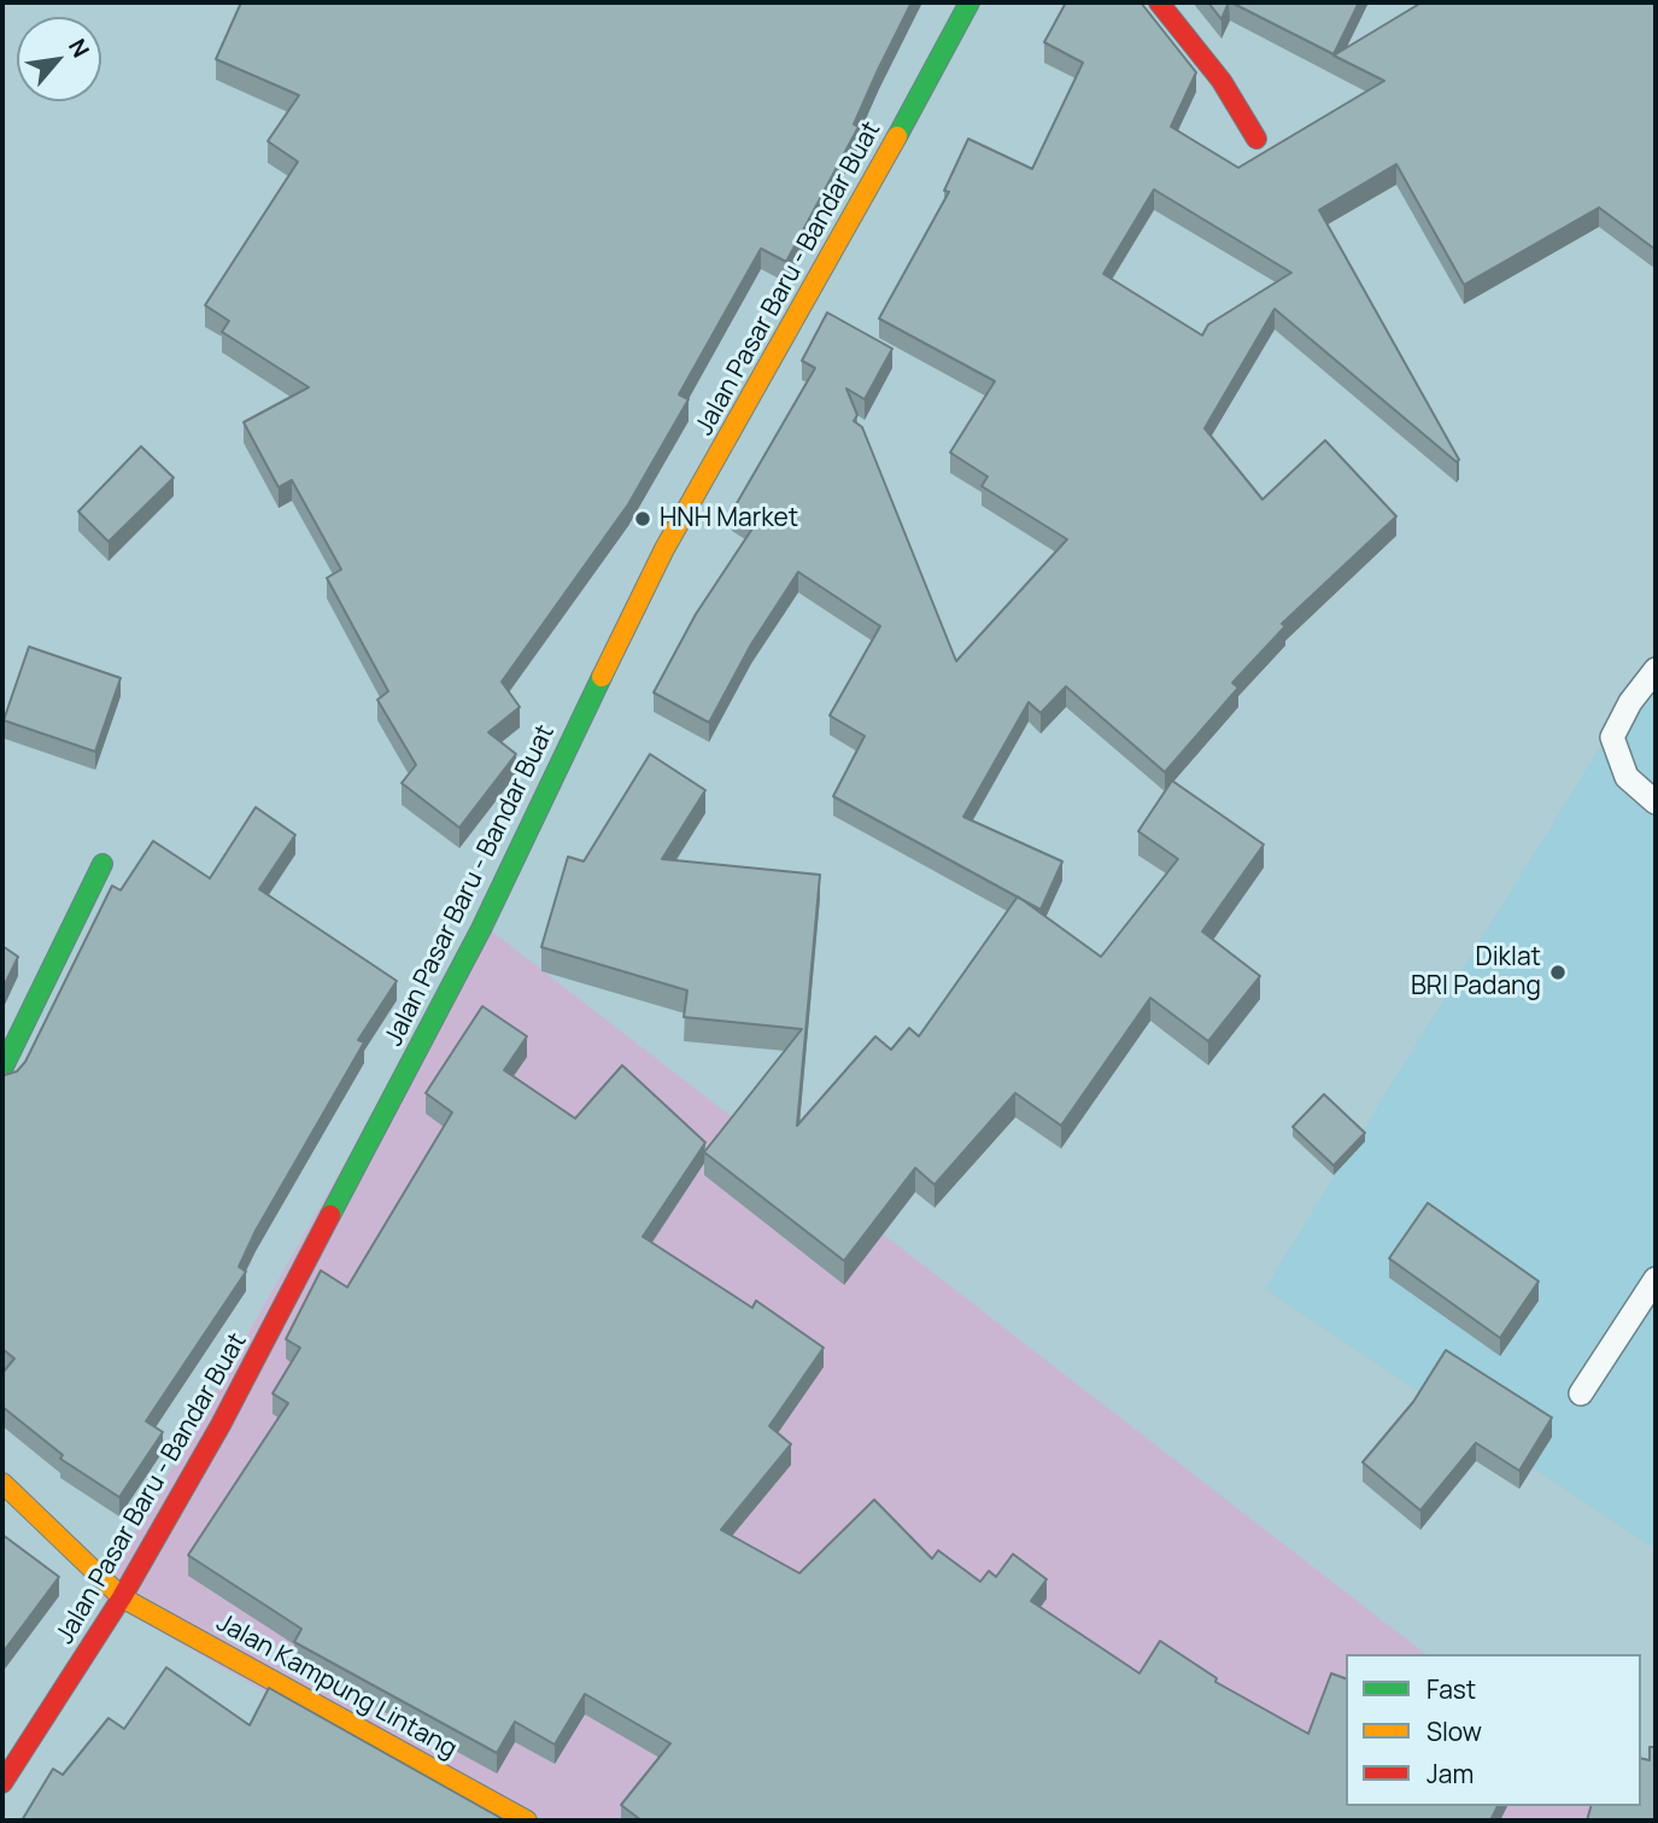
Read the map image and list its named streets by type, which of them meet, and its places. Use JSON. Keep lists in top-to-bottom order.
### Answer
{
  "streets": {
    "street": ["Jalan Pasar Baru - Bandar Buat", "Jalan Kampung Lintang"]
  },
  "crossings": [
    ["Jalan Pasar Baru - Bandar Buat", "Jalan Kampung Lintang"]
  ],
  "places": ["HNH Market", "Diklat BRI Padang"],
  "legend": ["Fast", "Slow", "Jam"],
  "north": "top right"
}
